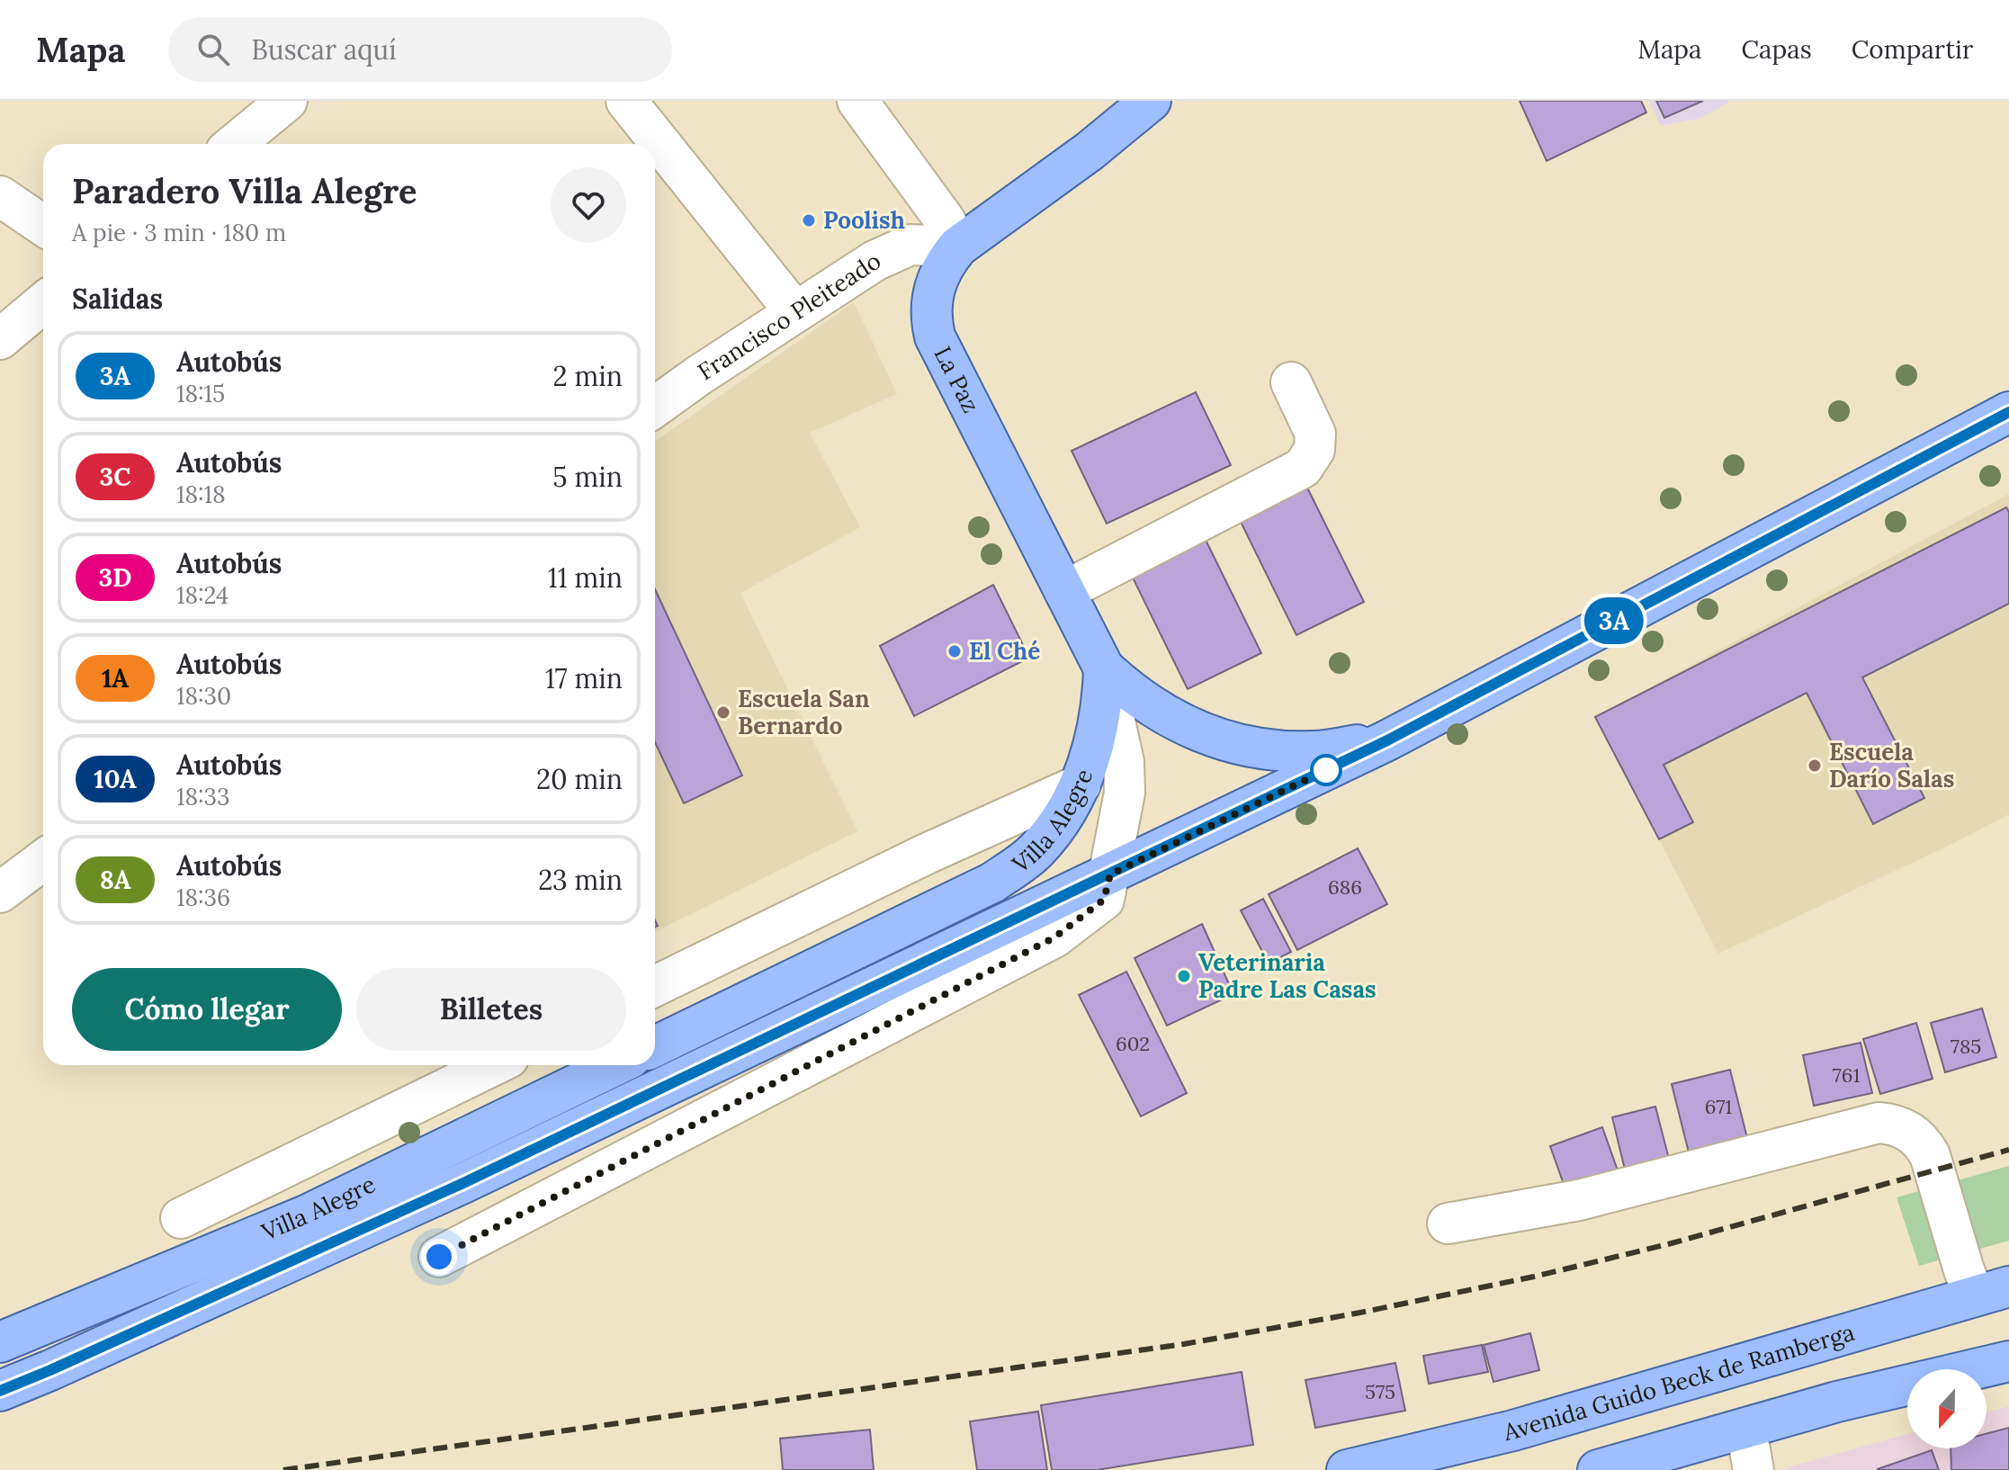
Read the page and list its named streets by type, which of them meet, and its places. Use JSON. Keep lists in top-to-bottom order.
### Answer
{
  "streets": {
    "main road": ["La Paz", "Villa Alegre", "Avenida Guido Beck de Ramberga"],
    "street": ["Francisco Pleiteado"]
  },
  "crossings": [
    ["Francisco Pleiteado", "La Paz"],
    ["La Paz", "Villa Alegre"]
  ],
  "places": [
    "Poolish",
    "El Ché",
    "Escuela San Bernardo",
    "Escuela Darío Salas",
    "Veterinaria Padre Las Casas"
  ],
  "lines": ["bus line 3A"],
  "house_numbers": [
    "686",
    "602",
    "785",
    "761",
    "671",
    "575"
  ],
  "north": "bottom",
  "page": {
    "header": "Mapa",
    "search": "Buscar aquí",
    "nav": ["Mapa", "Capas", "Compartir"],
    "on_map": "3A",
    "heading": [
      ["Paradero Villa Alegre", "A pie · 3 min · 180 m"],
      "Salidas"
    ],
    "list": [
      {
        "mark": "3A",
        "name": "Autobús",
        "note": "18:15",
        "value": "2 min"
      },
      {
        "mark": "3C",
        "name": "Autobús",
        "note": "18:18",
        "value": "5 min"
      },
      {
        "mark": "3D",
        "name": "Autobús",
        "note": "18:24",
        "value": "11 min"
      },
      {
        "mark": "1A",
        "name": "Autobús",
        "note": "18:30",
        "value": "17 min"
      },
      {
        "mark": "10A",
        "name": "Autobús",
        "note": "18:33",
        "value": "20 min"
      },
      {
        "mark": "8A",
        "name": "Autobús",
        "note": "18:36",
        "value": "23 min"
      }
    ],
    "buttons": ["Cómo llegar", "Billetes"]
  }
}
